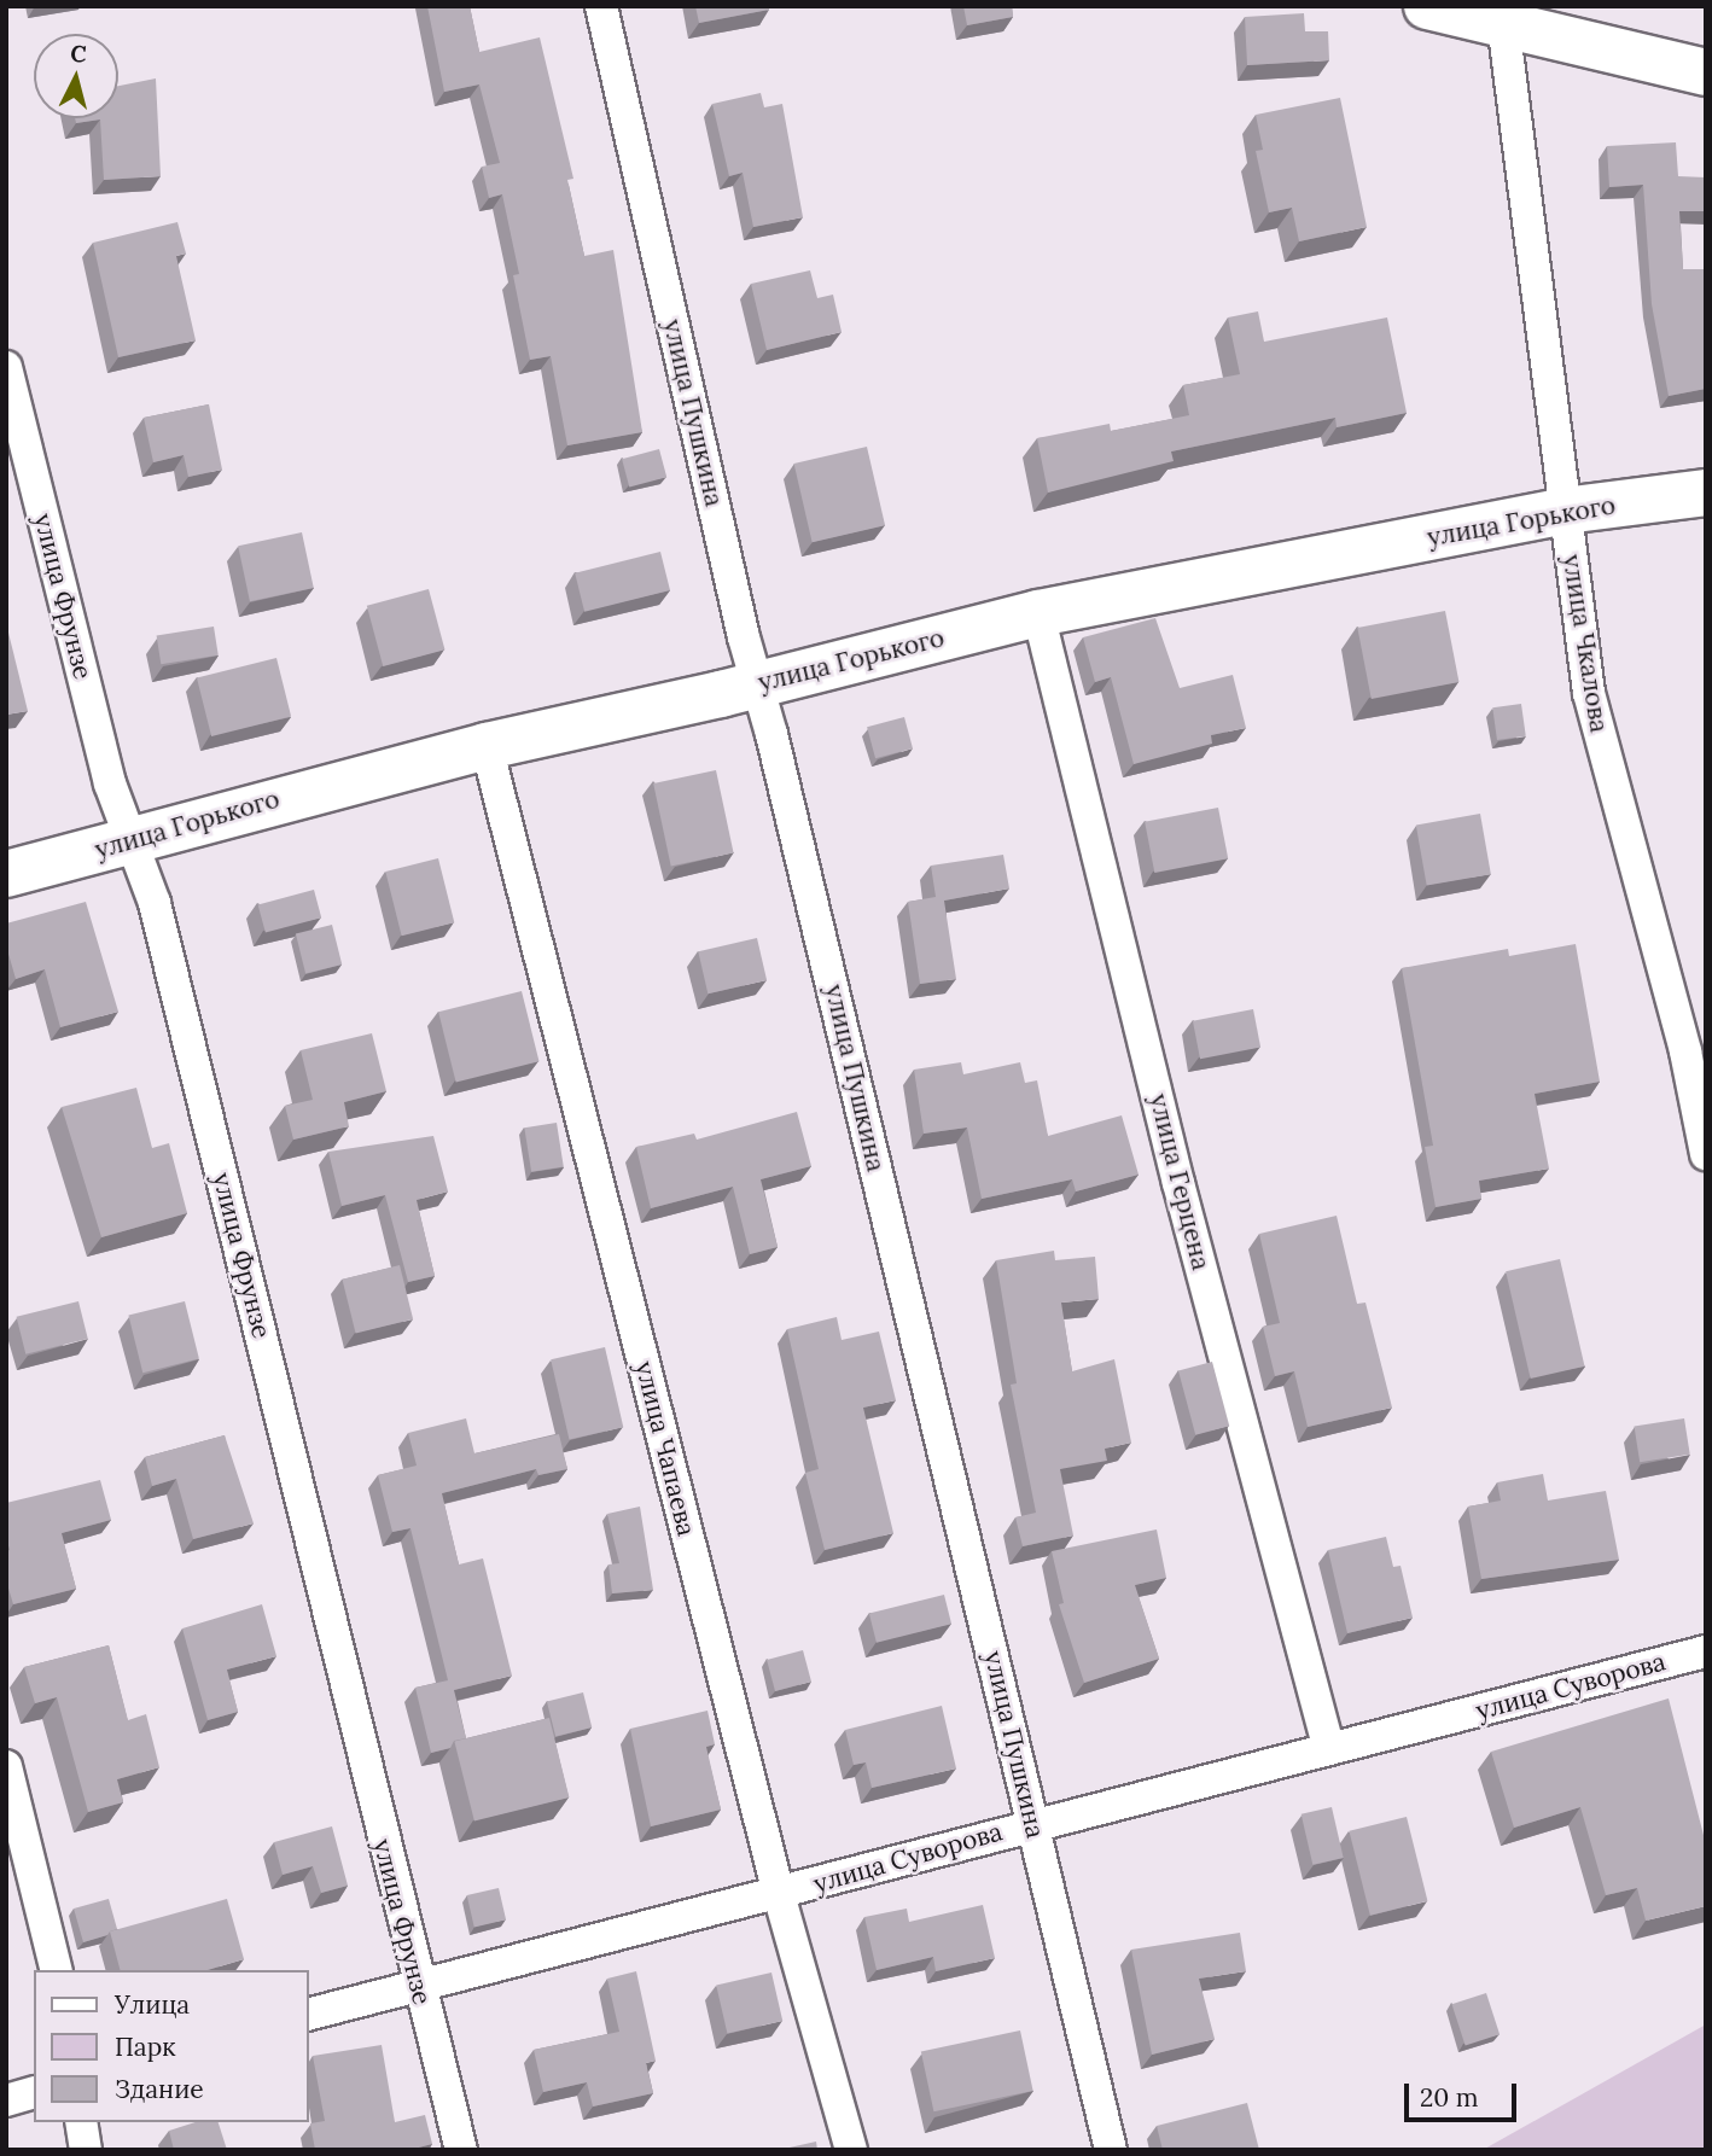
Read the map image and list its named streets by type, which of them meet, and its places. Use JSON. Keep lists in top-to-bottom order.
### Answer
{
  "streets": {
    "main road": ["улица Горького"],
    "street": [
      "улица Пушкина",
      "улица Фрунзе",
      "улица Чкалова",
      "улица Герцена",
      "улица Чапаева",
      "улица Суворова"
    ]
  },
  "crossings": [
    ["улица Пушкина", "улица Горького"],
    ["улица Пушкина", "улица Суворова"],
    ["улица Горького", "улица Фрунзе"],
    ["улица Горького", "улица Чкалова"],
    ["улица Горького", "улица Герцена"],
    ["улица Горького", "улица Чапаева"],
    ["улица Фрунзе", "улица Суворова"],
    ["улица Герцена", "улица Суворова"],
    ["улица Чапаева", "улица Суворова"]
  ],
  "legend": ["Улица", "Парк", "Здание"],
  "scale_bar": "20 m",
  "north": "top"
}
